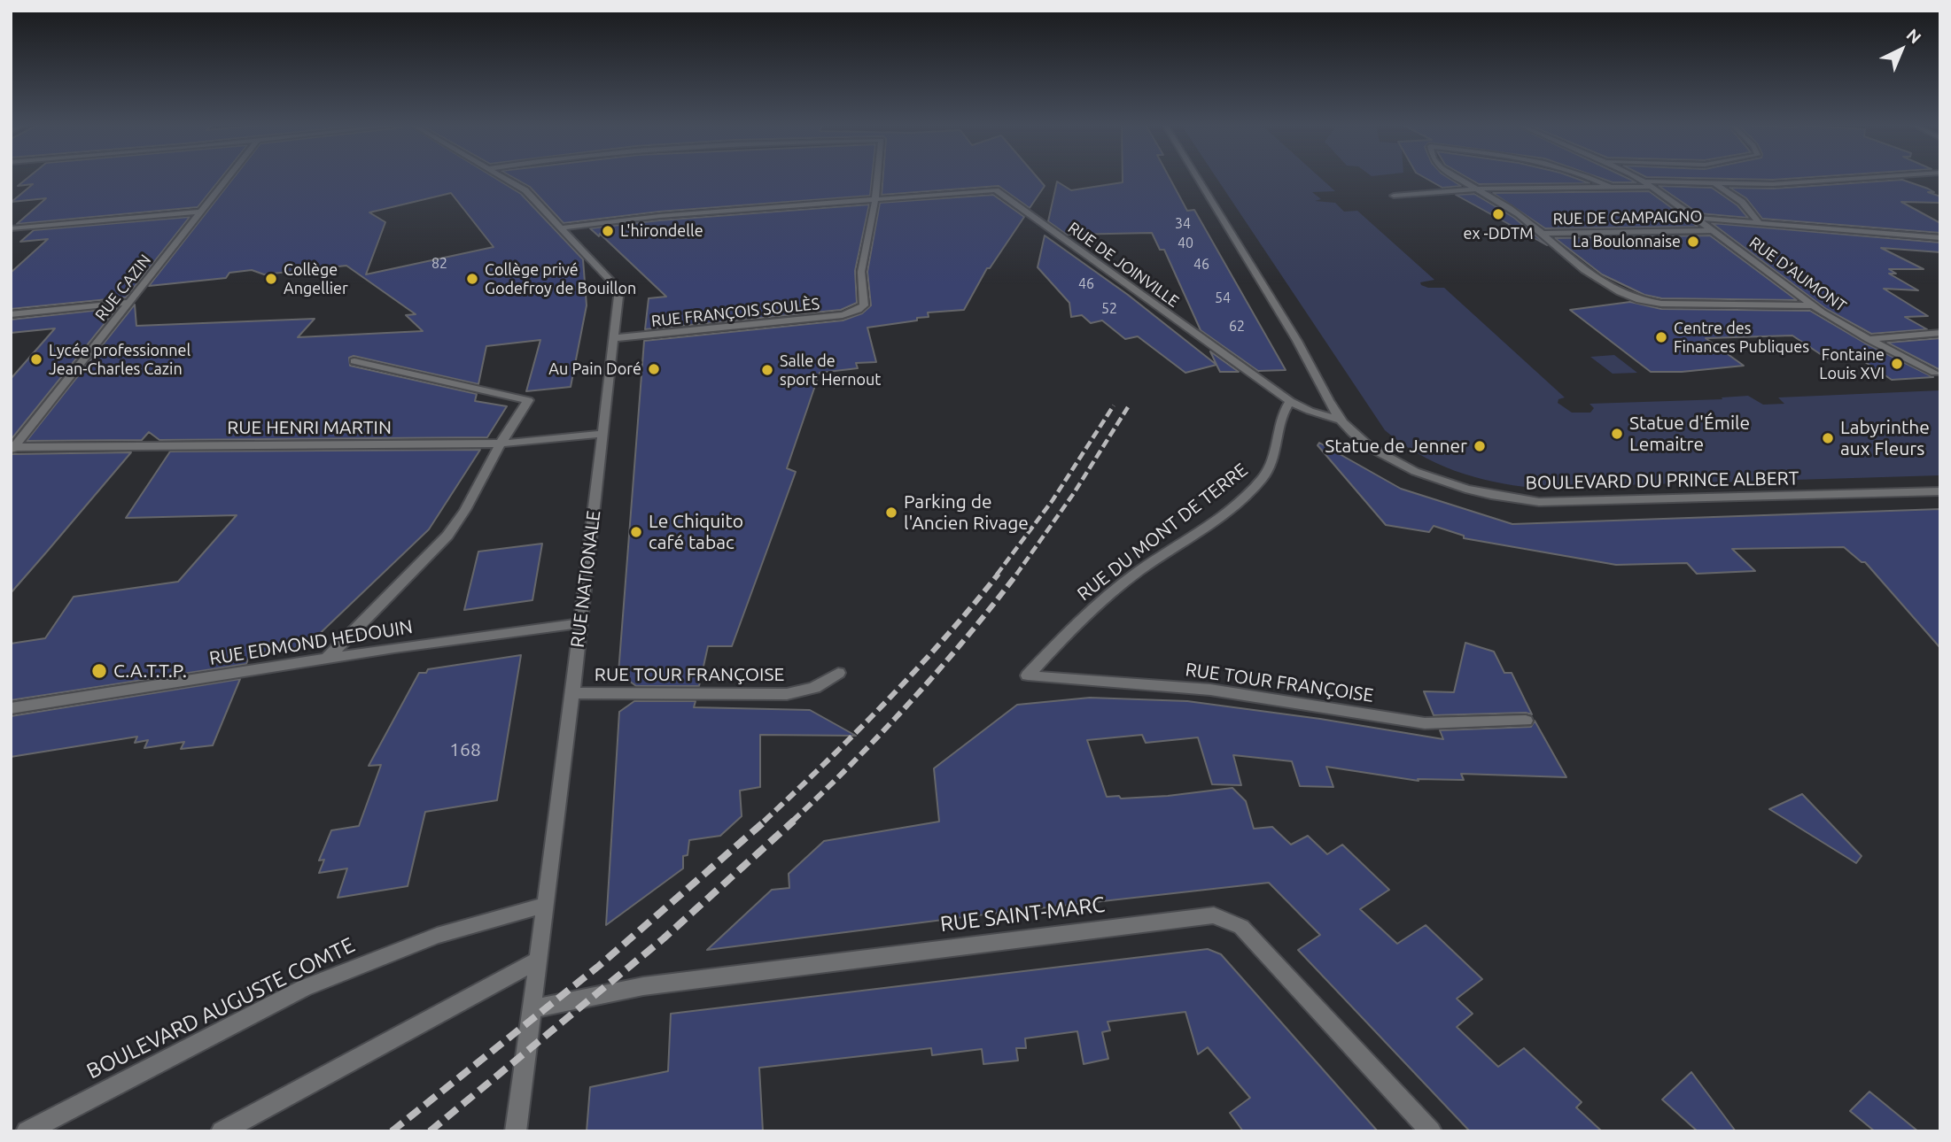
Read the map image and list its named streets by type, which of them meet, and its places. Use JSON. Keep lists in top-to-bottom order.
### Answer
{
  "streets": {
    "street": [
      "RUE DE CAMPAIGNO",
      "RUE DE JOINVILLE",
      "RUE D'AUMONT",
      "RUE CAZIN",
      "RUE FRANÇOIS SOULÈS",
      "RUE HENRI MARTIN",
      "BOULEVARD DU PRINCE ALBERT",
      "RUE DU MONT DE TERRE",
      "RUE NATIONALE",
      "RUE EDMOND HEDOUIN",
      "RUE TOUR FRANÇOISE",
      "RUE SAINT-MARC",
      "BOULEVARD AUGUSTE COMTE"
    ]
  },
  "crossings": [
    ["RUE DE CAMPAIGNO", "RUE D'AUMONT"],
    ["RUE DE JOINVILLE", "RUE FRANÇOIS SOULÈS"],
    ["RUE DE JOINVILLE", "BOULEVARD DU PRINCE ALBERT"],
    ["RUE DE JOINVILLE", "RUE DU MONT DE TERRE"],
    ["RUE DE JOINVILLE", "RUE NATIONALE"],
    ["RUE CAZIN", "RUE HENRI MARTIN"],
    ["RUE FRANÇOIS SOULÈS", "RUE NATIONALE"],
    ["RUE HENRI MARTIN", "RUE NATIONALE"],
    ["RUE DU MONT DE TERRE", "RUE TOUR FRANÇOISE"],
    ["RUE NATIONALE", "RUE EDMOND HEDOUIN"],
    ["RUE NATIONALE", "RUE TOUR FRANÇOISE"],
    ["RUE NATIONALE", "RUE SAINT-MARC"],
    ["RUE NATIONALE", "BOULEVARD AUGUSTE COMTE"]
  ],
  "places": [
    "ex -DDTM",
    "L'hirondelle",
    "La Boulonnaise",
    "Collège Angellier",
    "Collège privé Godefroy de Bouillon",
    "Centre des Finances Publiques",
    "Lycée professionnel Jean-Charles Cazin",
    "Fontaine Louis XVI",
    "Au Pain Doré",
    "Salle de sport Hernout",
    "Statue d'Émile Lemaitre",
    "Labyrinthe aux Fleurs",
    "Statue de Jenner",
    "Parking de l'Ancien Rivage",
    "Le Chiquito café tabac",
    "C.A.T.T.P."
  ],
  "house_numbers": [
    "34",
    "40",
    "82",
    "46",
    "46",
    "54",
    "52",
    "62",
    "168"
  ],
  "north": "top right"
}
